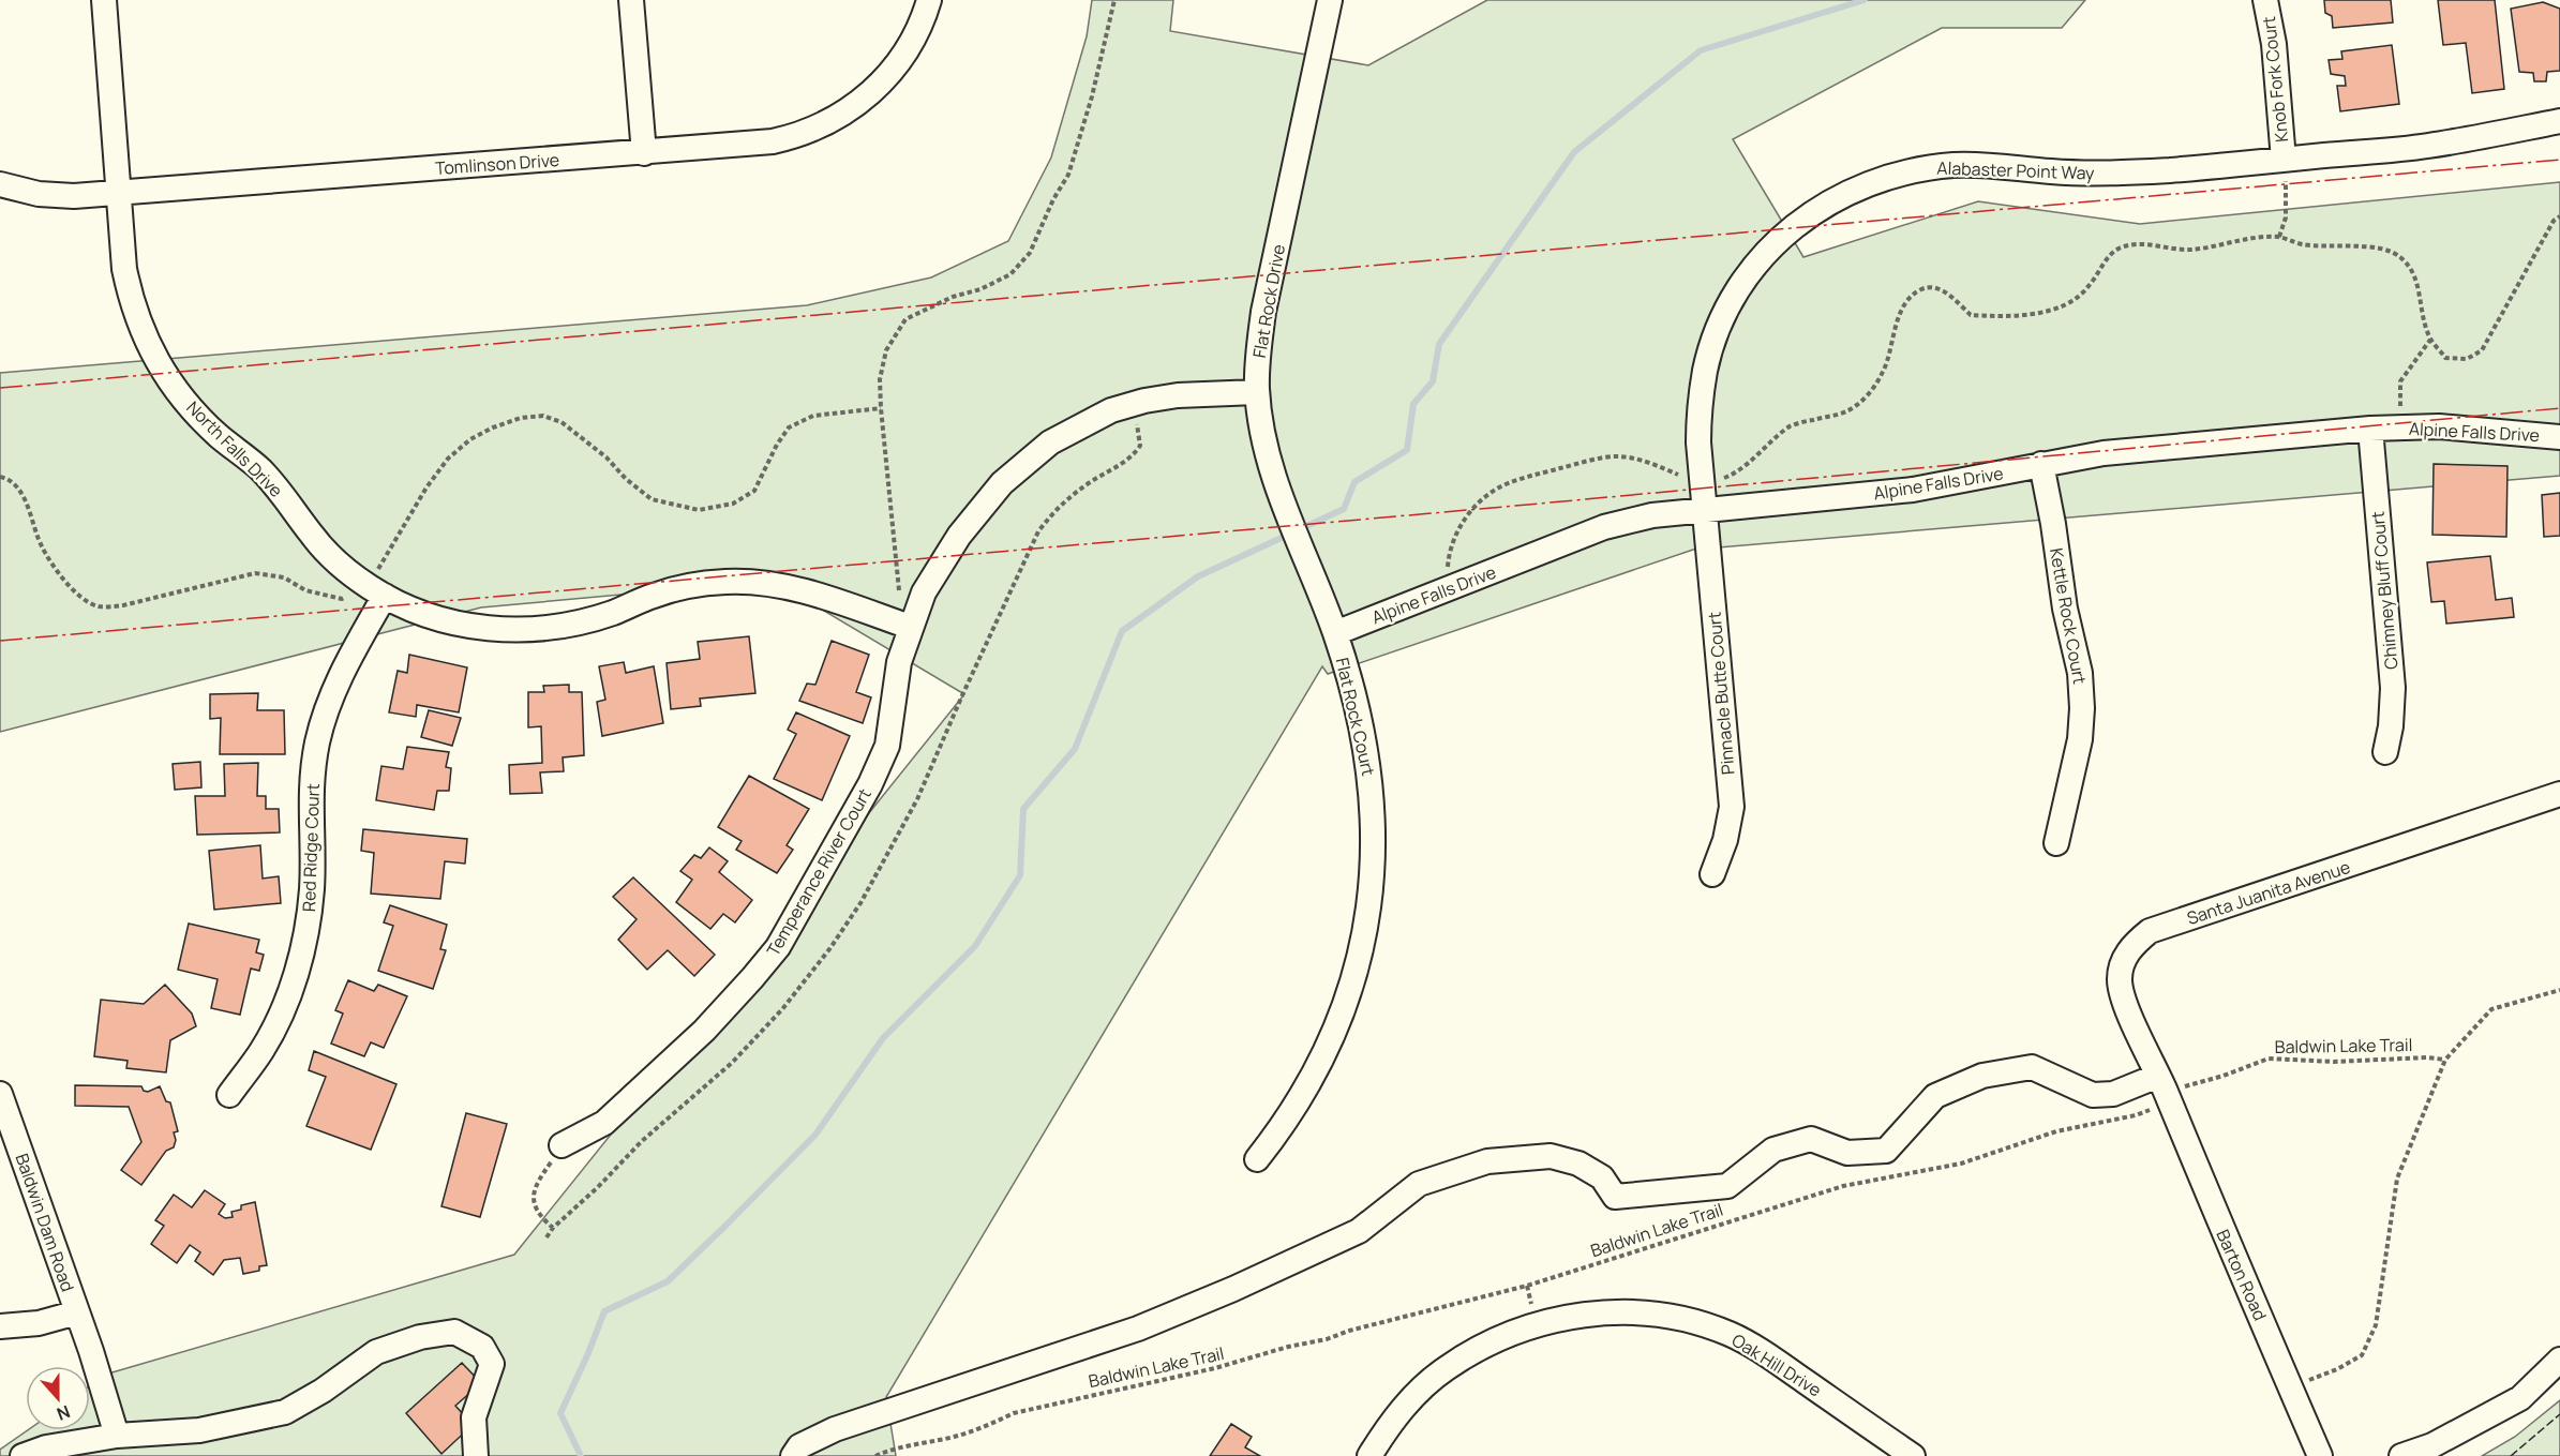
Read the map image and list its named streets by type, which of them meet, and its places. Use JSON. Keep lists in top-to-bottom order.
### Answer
{
  "streets": {
    "street": [
      "Knob Fork Court",
      "Tomlinson Drive",
      "Alabaster Point Way",
      "Flat Rock Drive",
      "Alpine Falls Drive",
      "North Falls Drive",
      "Chimney Bluff Court",
      "Kettle Rock Court",
      "Pinnacle Butte Court",
      "Flat Rock Court",
      "Red Ridge Court",
      "Temperance River Court",
      "Santa Juanita Avenue",
      "Baldwin Dam Road",
      "Barton Road",
      "Oak Hill Drive"
    ],
    "path": ["Baldwin Lake Trail"]
  },
  "crossings": [
    ["Knob Fork Court", "Alabaster Point Way"],
    ["Tomlinson Drive", "North Falls Drive"],
    ["Alabaster Point Way", "Alpine Falls Drive"],
    ["Alabaster Point Way", "Pinnacle Butte Court"],
    ["Flat Rock Drive", "Alpine Falls Drive"],
    ["Flat Rock Drive", "Flat Rock Court"],
    ["Flat Rock Drive", "Temperance River Court"],
    ["Alpine Falls Drive", "Chimney Bluff Court"],
    ["Alpine Falls Drive", "Kettle Rock Court"],
    ["Alpine Falls Drive", "Pinnacle Butte Court"],
    ["Alpine Falls Drive", "Flat Rock Court"],
    ["North Falls Drive", "Red Ridge Court"],
    ["North Falls Drive", "Temperance River Court"],
    ["Santa Juanita Avenue", "Baldwin Lake Trail"],
    ["Santa Juanita Avenue", "Barton Road"],
    ["Baldwin Lake Trail", "Barton Road"]
  ],
  "north": "bottom"
}
